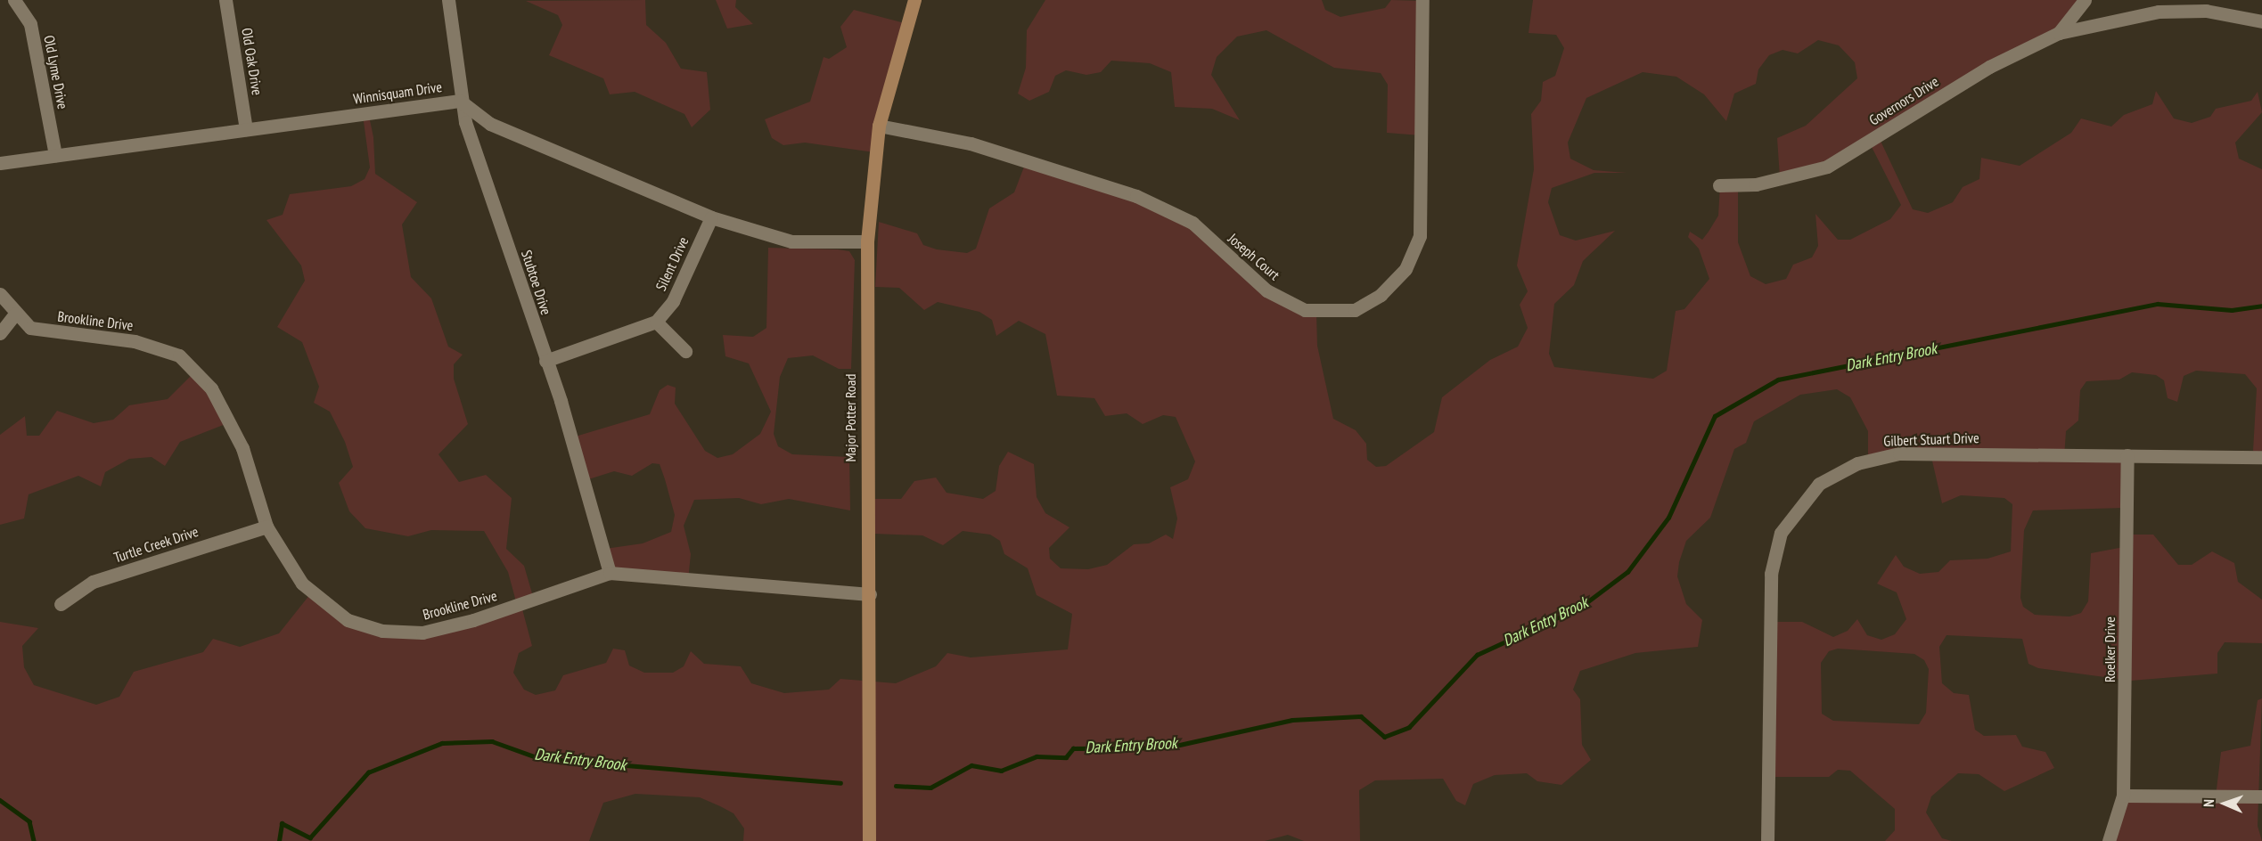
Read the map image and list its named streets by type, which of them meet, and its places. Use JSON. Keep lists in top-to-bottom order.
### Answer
{
  "streets": {
    "street": [
      "Old Oak Drive",
      "Old Lyme Drive",
      "Winnisquam Drive",
      "Governors Drive",
      "Joseph Court",
      "Silent Drive",
      "Stubtoe Drive",
      "Brookline Drive",
      "Major Potter Road",
      "Gilbert Stuart Drive",
      "Turtle Creek Drive",
      "Roelker Drive"
    ]
  },
  "crossings": [
    ["Old Oak Drive", "Winnisquam Drive"],
    ["Old Lyme Drive", "Winnisquam Drive"],
    ["Winnisquam Drive", "Silent Drive"],
    ["Winnisquam Drive", "Stubtoe Drive"],
    ["Winnisquam Drive", "Major Potter Road"],
    ["Joseph Court", "Major Potter Road"],
    ["Stubtoe Drive", "Brookline Drive"],
    ["Brookline Drive", "Major Potter Road"],
    ["Brookline Drive", "Turtle Creek Drive"],
    ["Gilbert Stuart Drive", "Roelker Drive"]
  ],
  "water": ["Dark Entry Brook"],
  "north": "left"
}
